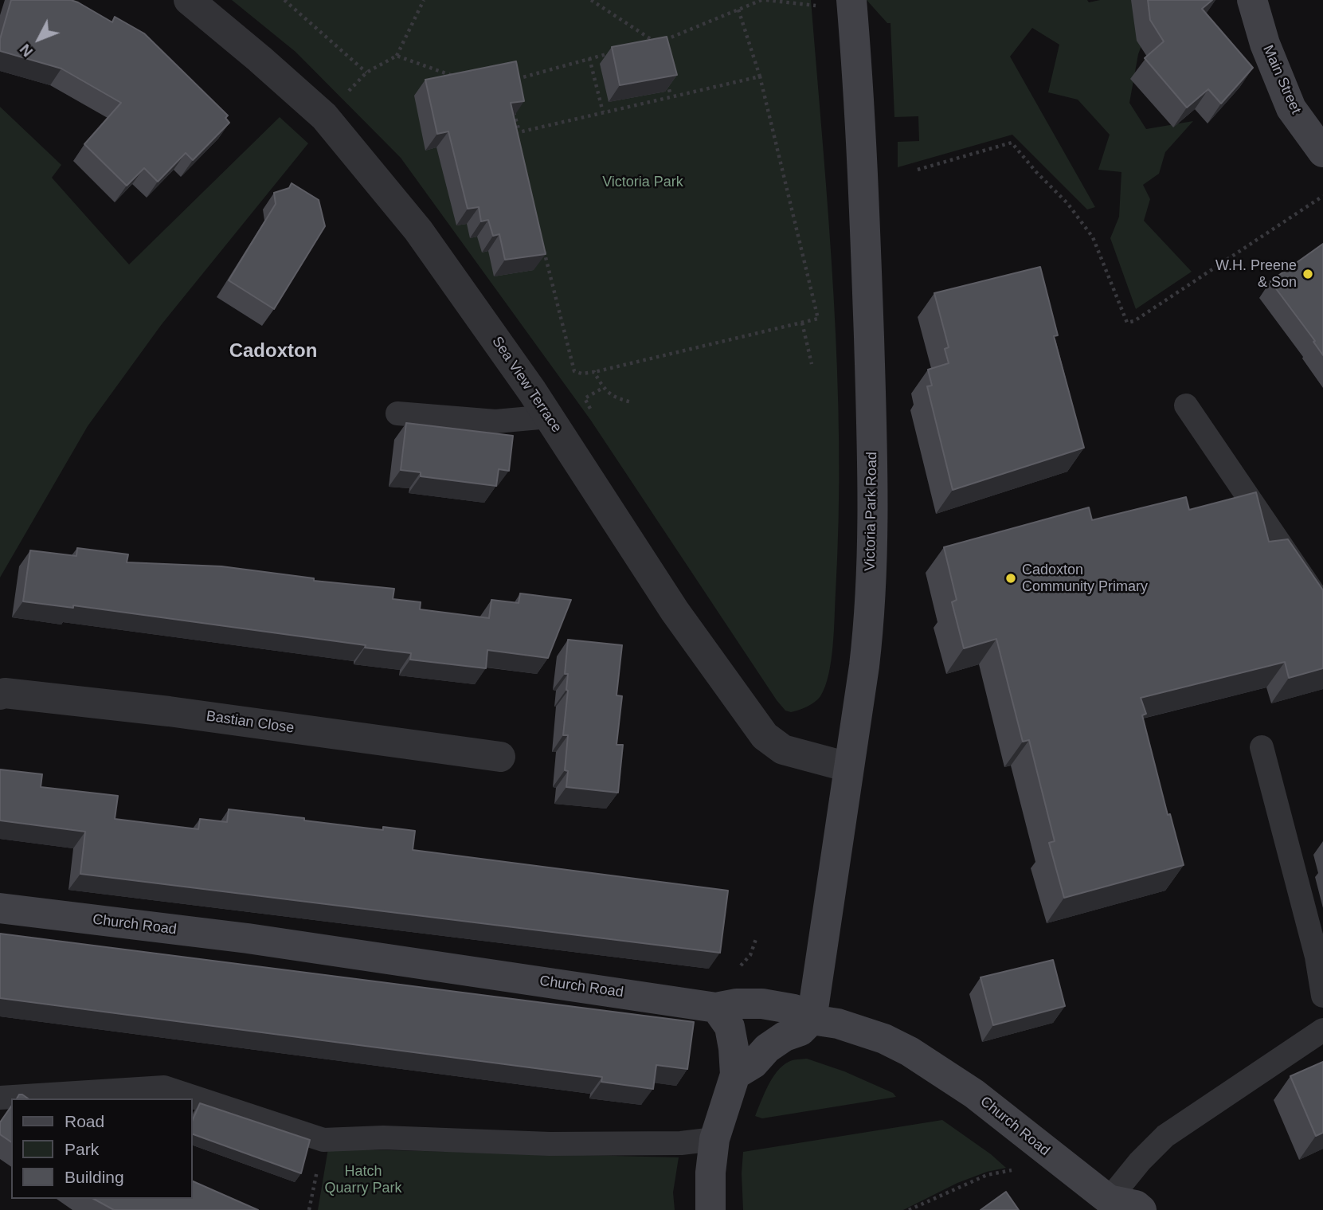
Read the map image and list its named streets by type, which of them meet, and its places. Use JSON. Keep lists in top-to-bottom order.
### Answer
{
  "streets": {
    "street": [
      "Main Street",
      "Sea View Terrace",
      "Victoria Park Road",
      "Bastian Close",
      "Church Road"
    ]
  },
  "crossings": [
    ["Sea View Terrace", "Victoria Park Road"],
    ["Victoria Park Road", "Church Road"]
  ],
  "districts": ["Cadoxton"],
  "parks": ["Victoria Park", "Hatch Quarry Park"],
  "places": ["W.H. Preene & Son", "Cadoxton Community Primary"],
  "legend": ["Road", "Park", "Building"],
  "north": "bottom left"
}
